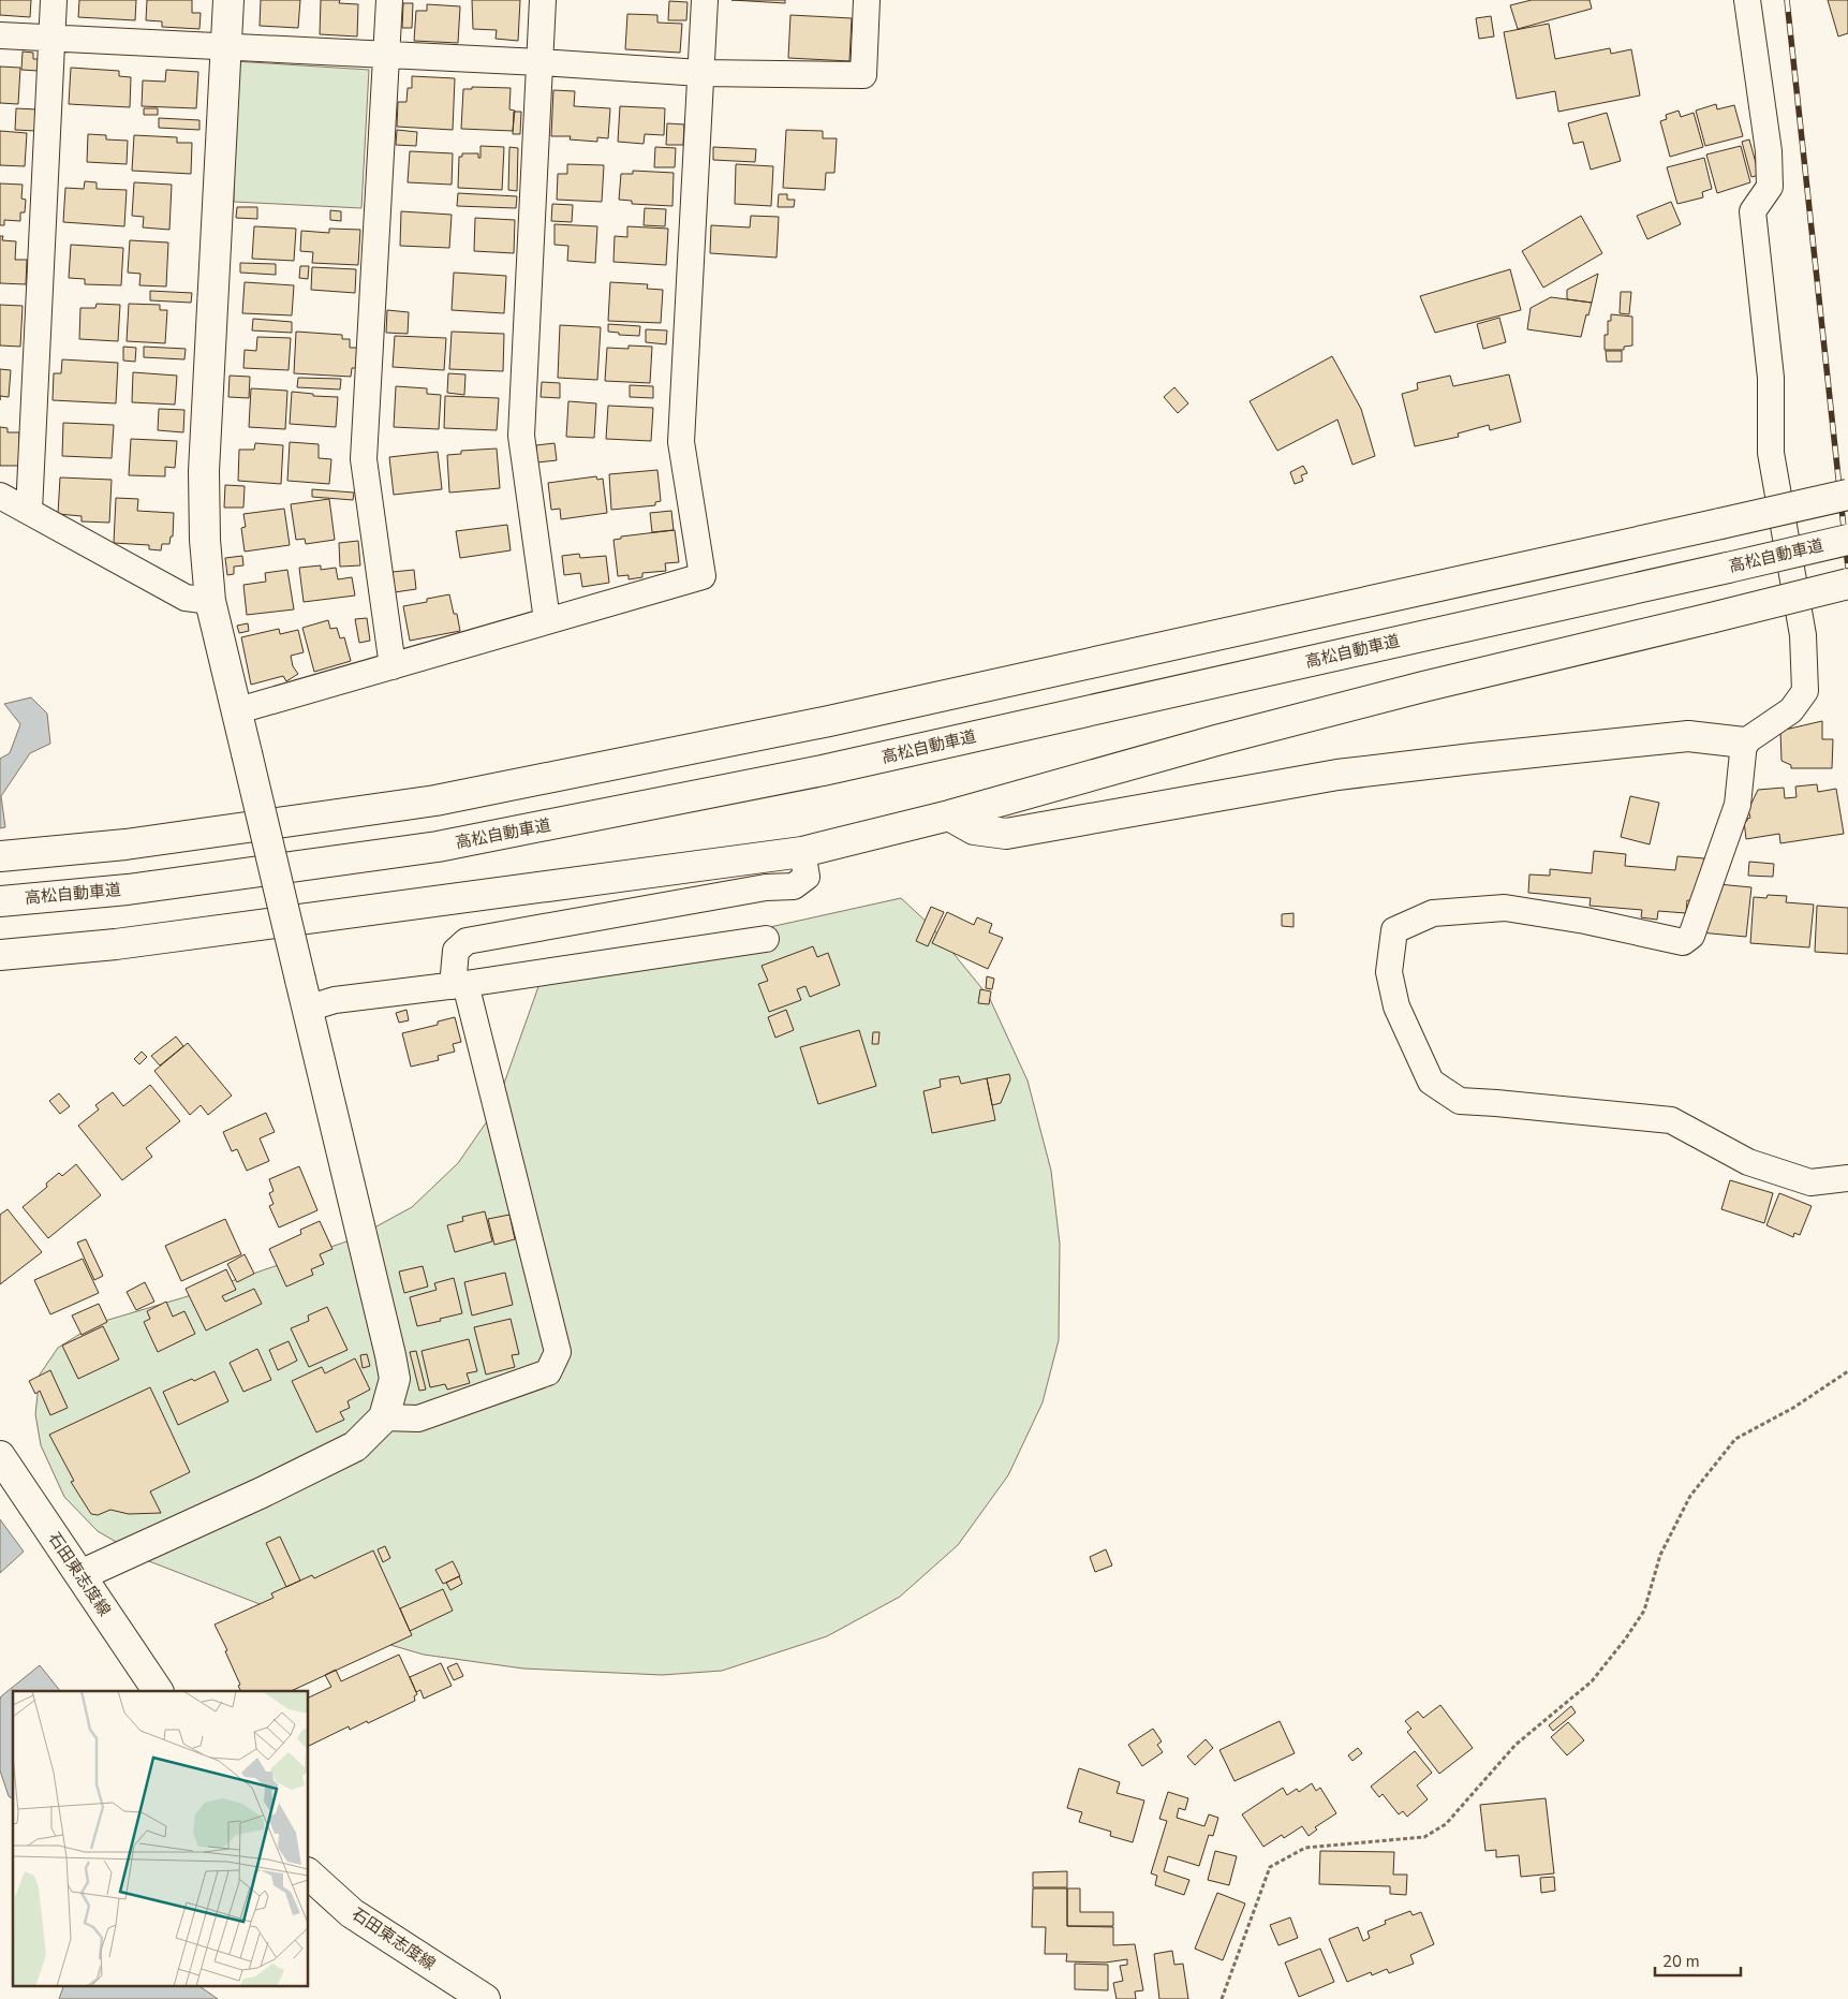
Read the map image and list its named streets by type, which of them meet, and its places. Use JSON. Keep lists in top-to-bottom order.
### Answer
{
  "streets": {
    "main road": ["高松自動車道", "石田東志度線"]
  },
  "scale_bar": "20 m"
}
